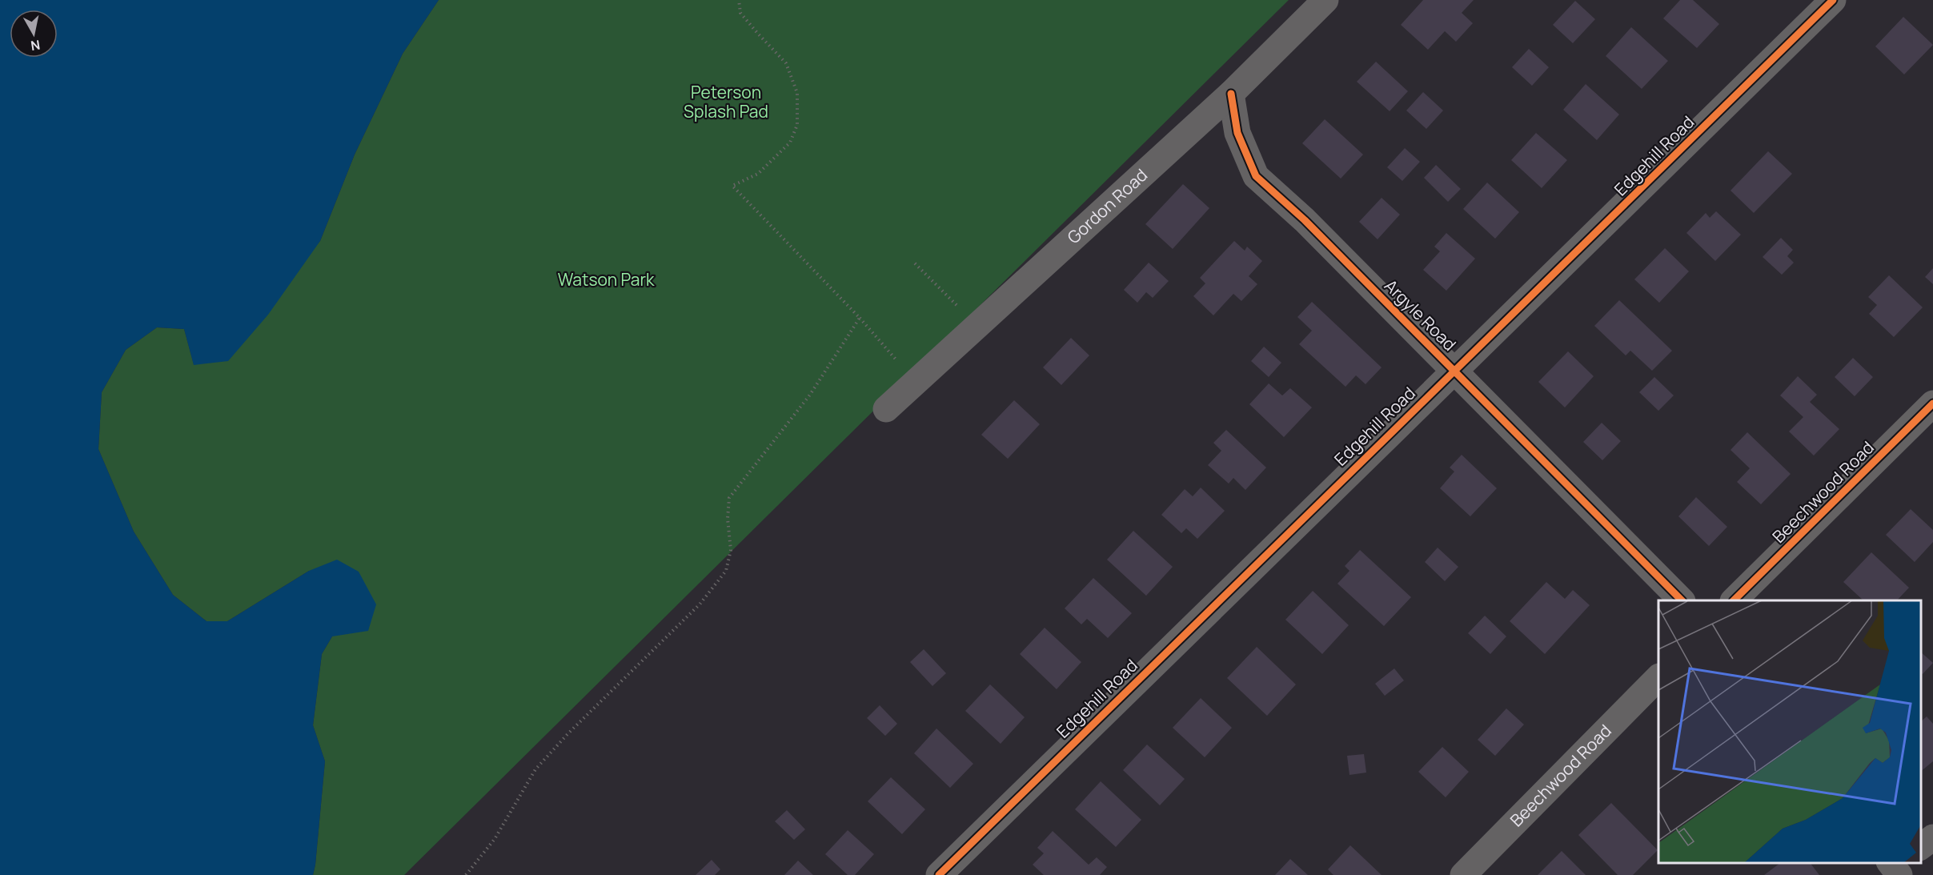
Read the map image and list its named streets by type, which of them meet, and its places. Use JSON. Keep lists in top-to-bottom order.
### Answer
{
  "streets": {
    "street": [
      "Edgehill Road",
      "Gordon Road",
      "Argyle Road",
      "Beechwood Road"
    ]
  },
  "crossings": [
    ["Edgehill Road", "Argyle Road"],
    ["Gordon Road", "Argyle Road"]
  ],
  "parks": ["Peterson Splash Pad", "Watson Park"],
  "north": "bottom"
}
